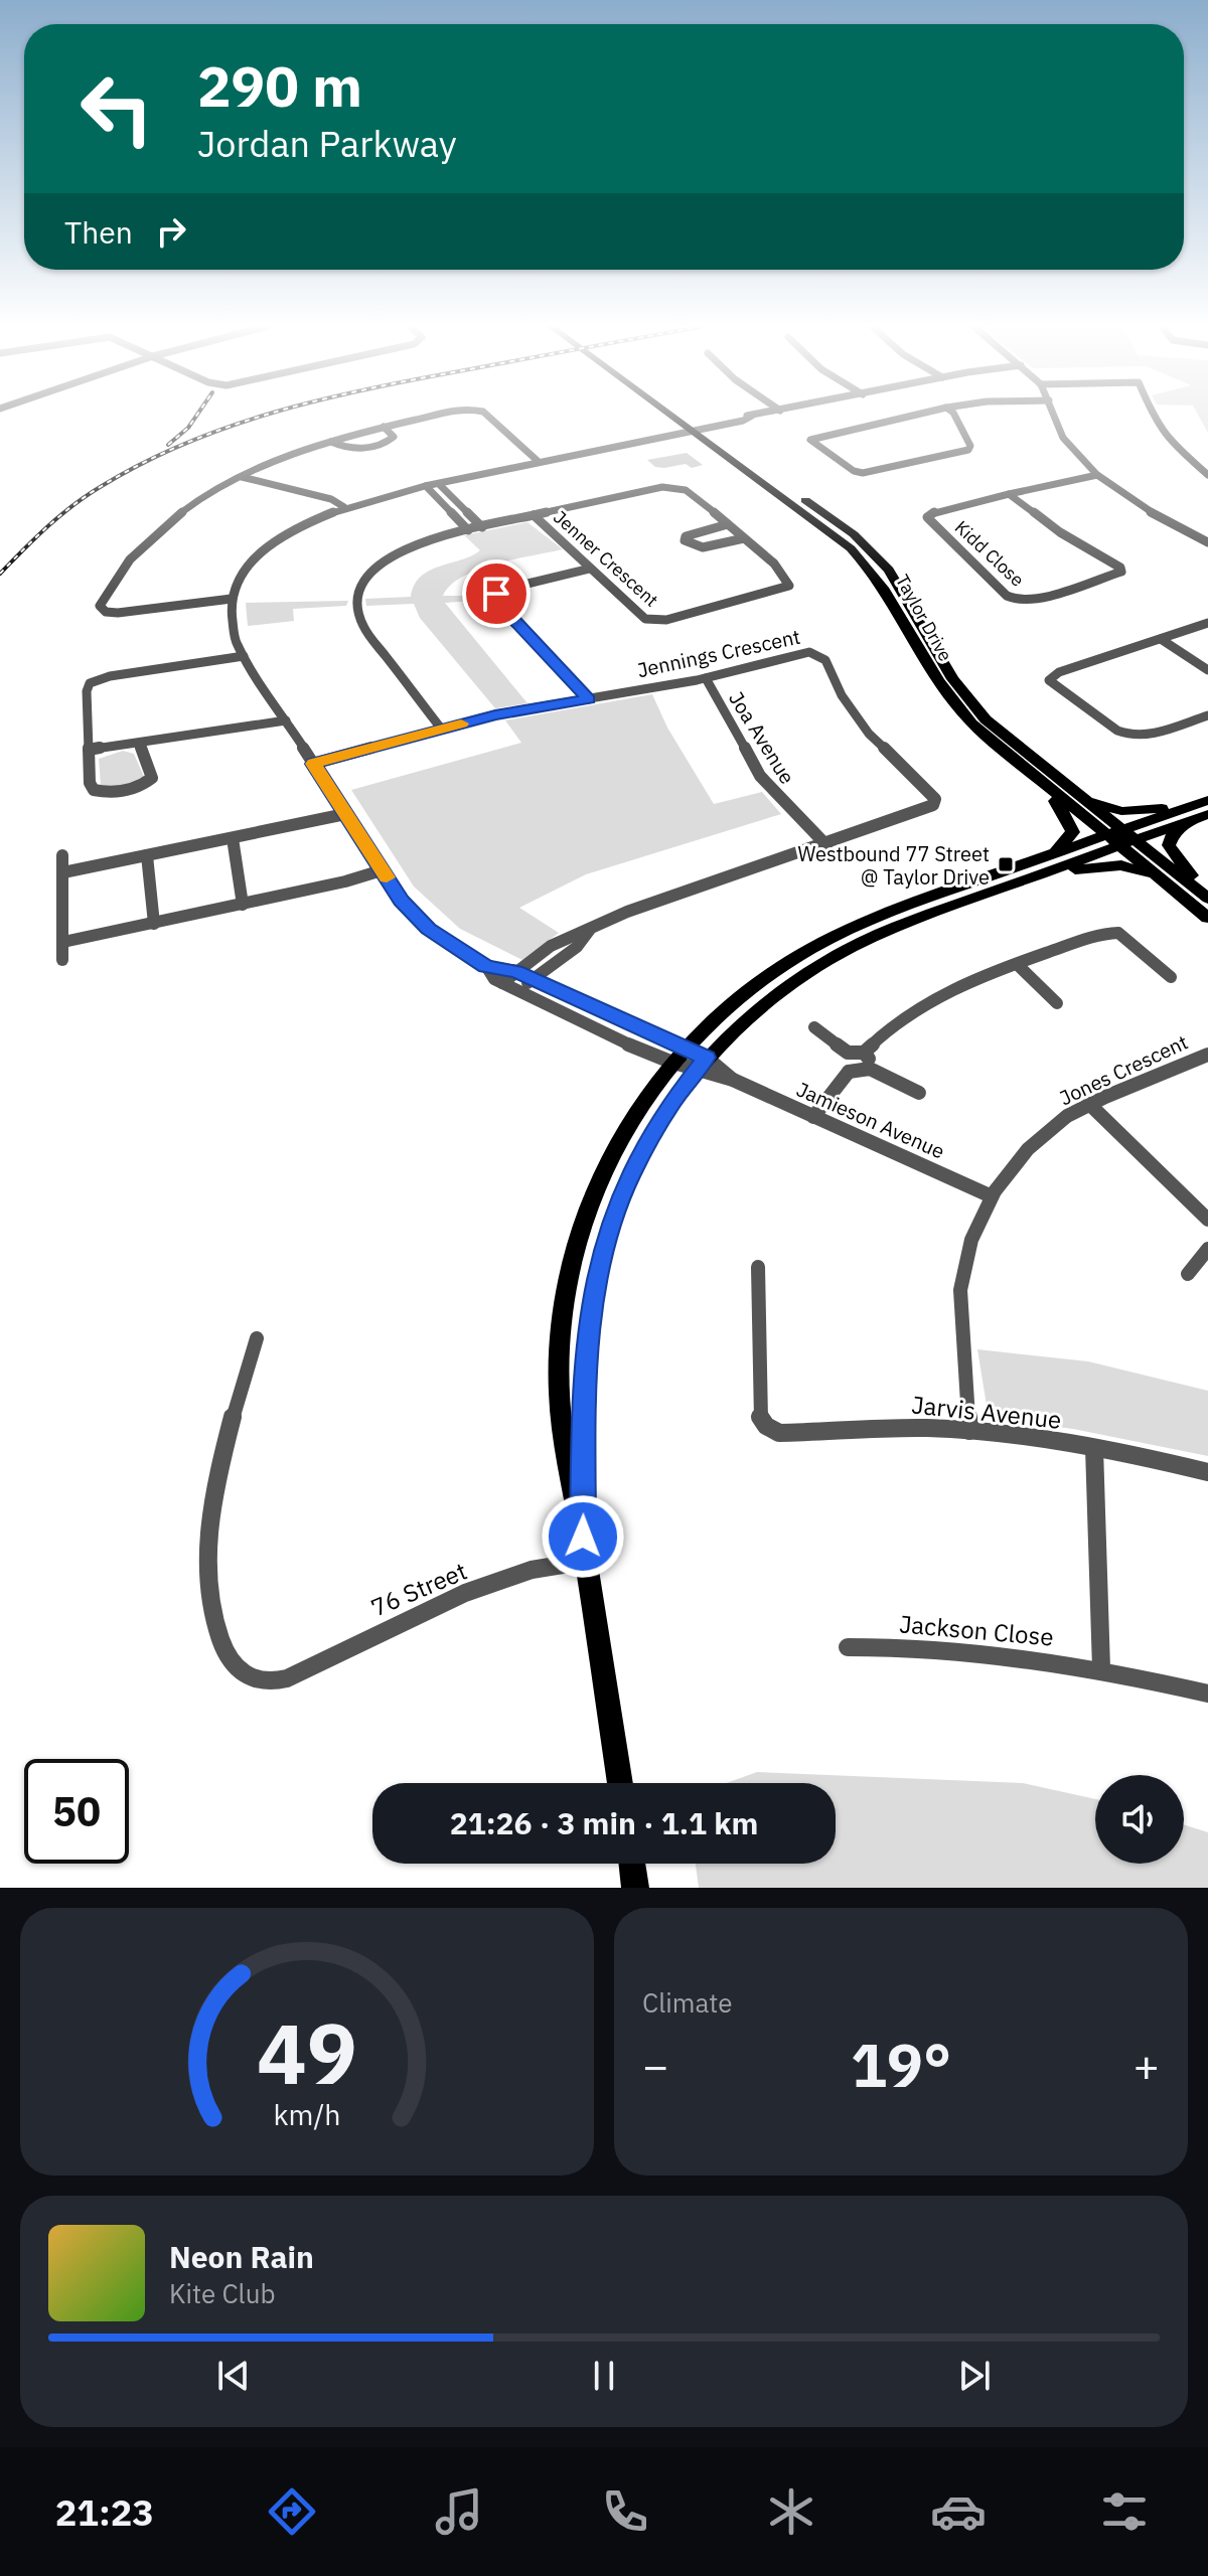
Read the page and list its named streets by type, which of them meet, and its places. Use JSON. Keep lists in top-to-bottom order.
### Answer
{
  "streets": {
    "main road": ["Taylor Drive"],
    "street": [
      "Kidd Close",
      "Jenner Crescent",
      "Jennings Crescent",
      "Joa Avenue",
      "Jones Crescent",
      "Jamieson Avenue",
      "Jarvis Avenue",
      "76 Street",
      "Jackson Close"
    ]
  },
  "crossings": [
    ["Jenner Crescent", "Jennings Crescent"],
    ["Jennings Crescent", "Joa Avenue"],
    ["Jones Crescent", "Jamieson Avenue"],
    ["Jones Crescent", "Jarvis Avenue"]
  ],
  "places": {
    "transit": ["Westbound 77 Street @ Taylor Drive"]
  },
  "page": {
    "turn": ["290 m", "Jordan Parkway"],
    "then": "Then",
    "limit": "50",
    "trip": "21:26 · 3 min · 1.1 km",
    "tile": "Climate",
    "heat": ["−", "19°", "+"],
    "song": ["Neon Rain", "Kite Club"],
    "tabs": "21:23",
    "gauge": ["49", "km/h"]
  }
}
